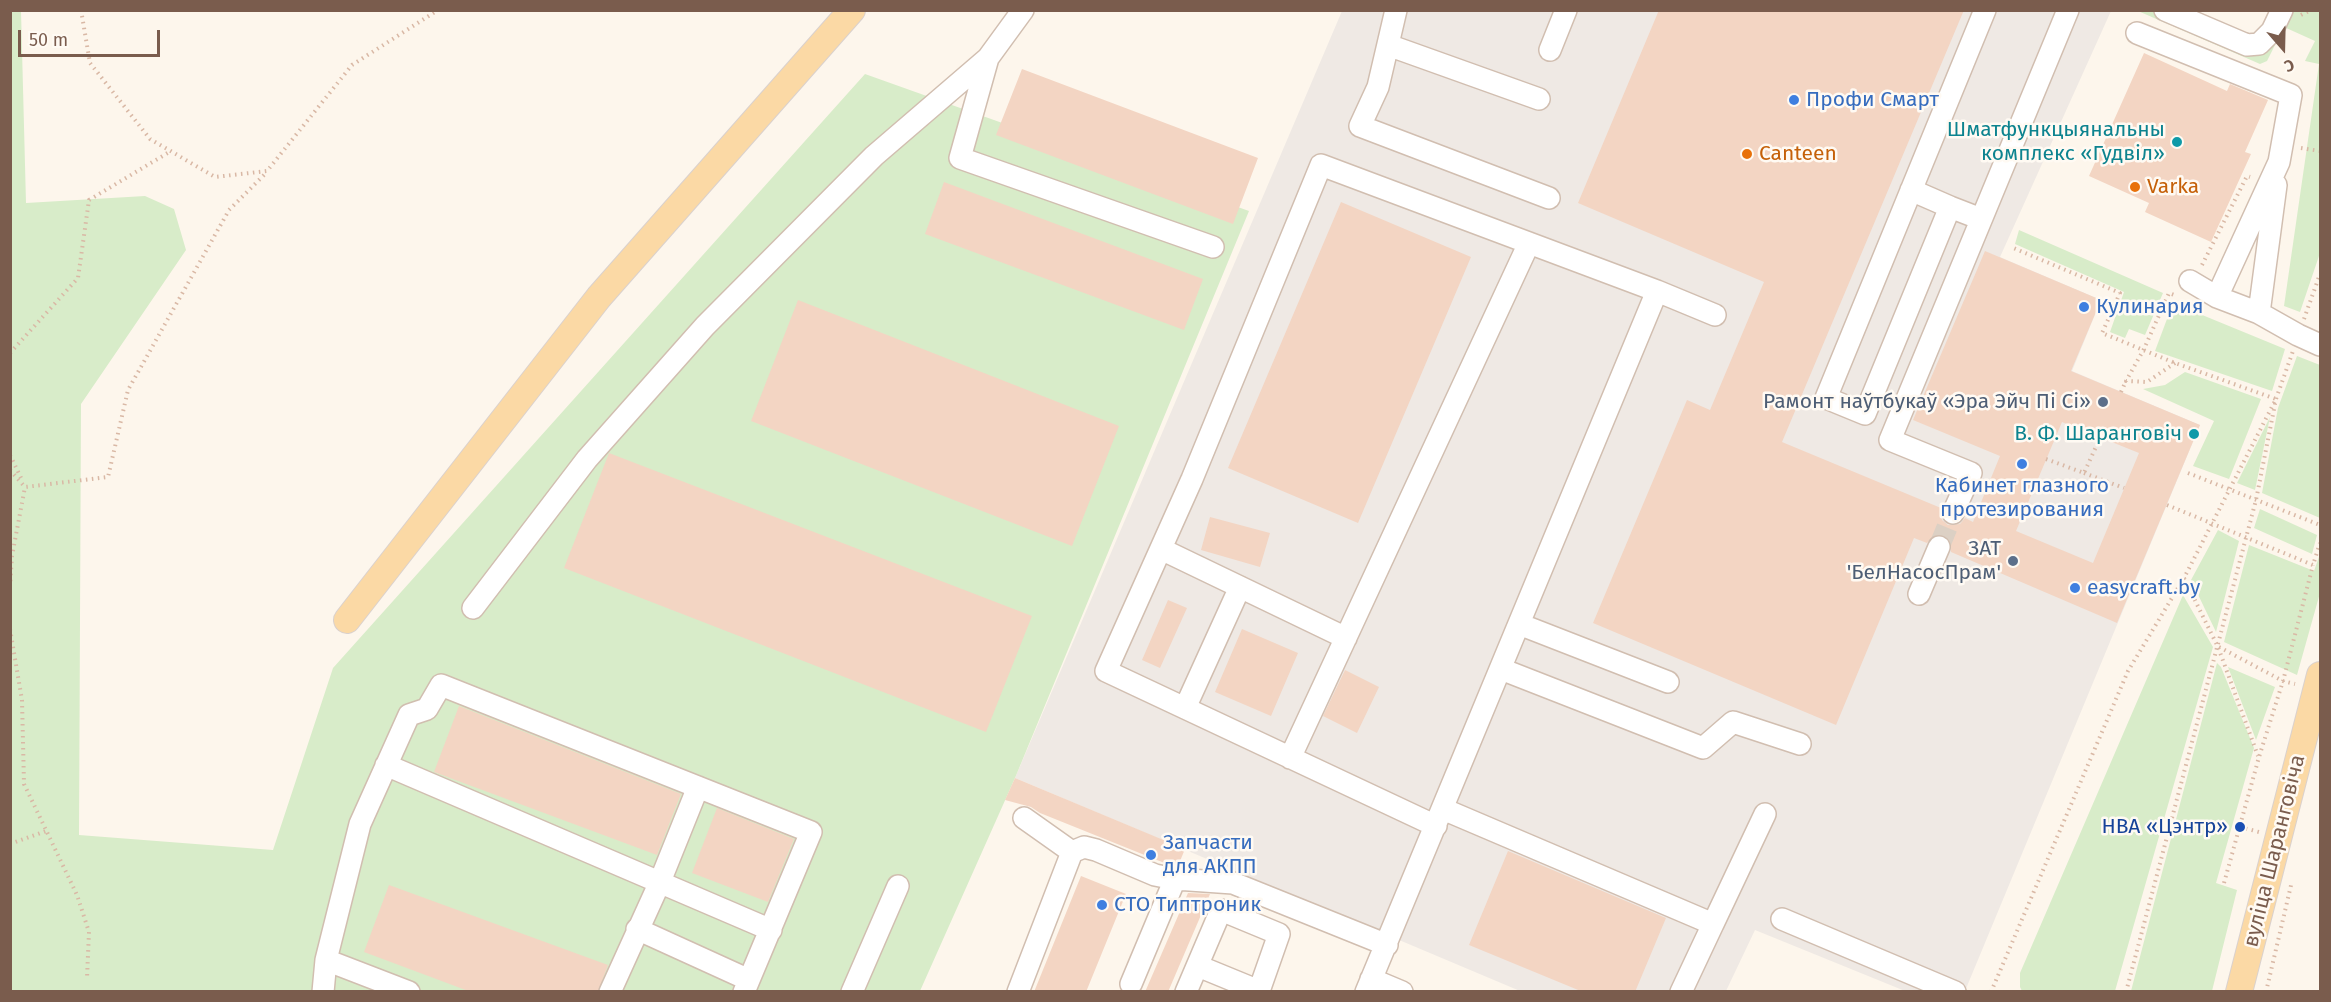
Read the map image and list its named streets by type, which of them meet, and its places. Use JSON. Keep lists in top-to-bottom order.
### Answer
{
  "streets": {
    "main road": ["вуліца Шаранговіча"]
  },
  "places": [
    "Профи Смарт",
    "Шматфункцыянальны комплекс «Гудвіл»",
    "Canteen",
    "Varka",
    "Кулинария",
    "Рамонт наўтбукаў «Эра Эйч Пі Сі»",
    "В. Ф. Шаранговіч",
    "Кабинет глазного протезирования",
    "ЗАТ 'БелНасосПрам'",
    "easycraft.by",
    "НВА «Цэнтр»",
    "Запчасти для АКПП",
    "СТО Типтроник"
  ],
  "scale_bar": "50 m",
  "north": "bottom"
}
